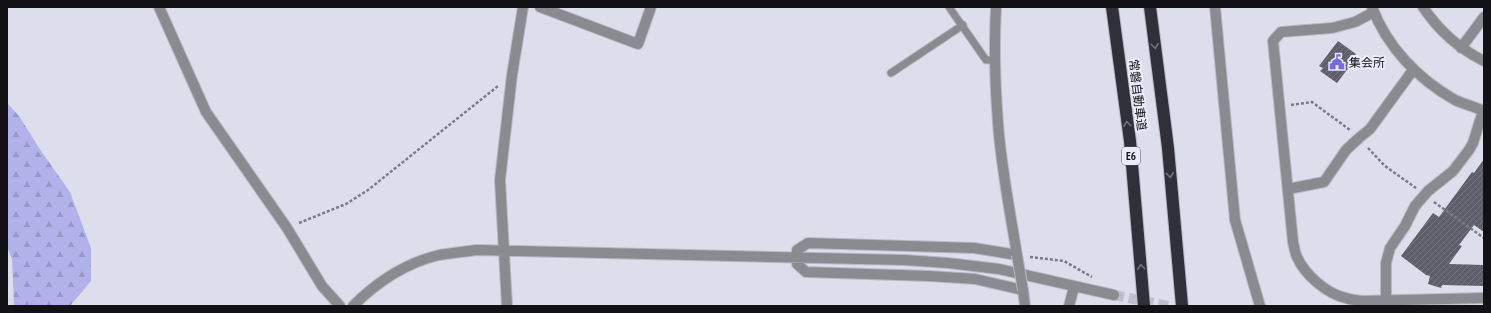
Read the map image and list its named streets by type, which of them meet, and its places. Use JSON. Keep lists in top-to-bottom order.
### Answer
{
  "streets": {
    "highway": ["常磐自動車道", "E6"]
  },
  "places": {
    "public building": ["集会所"]
  }
}
